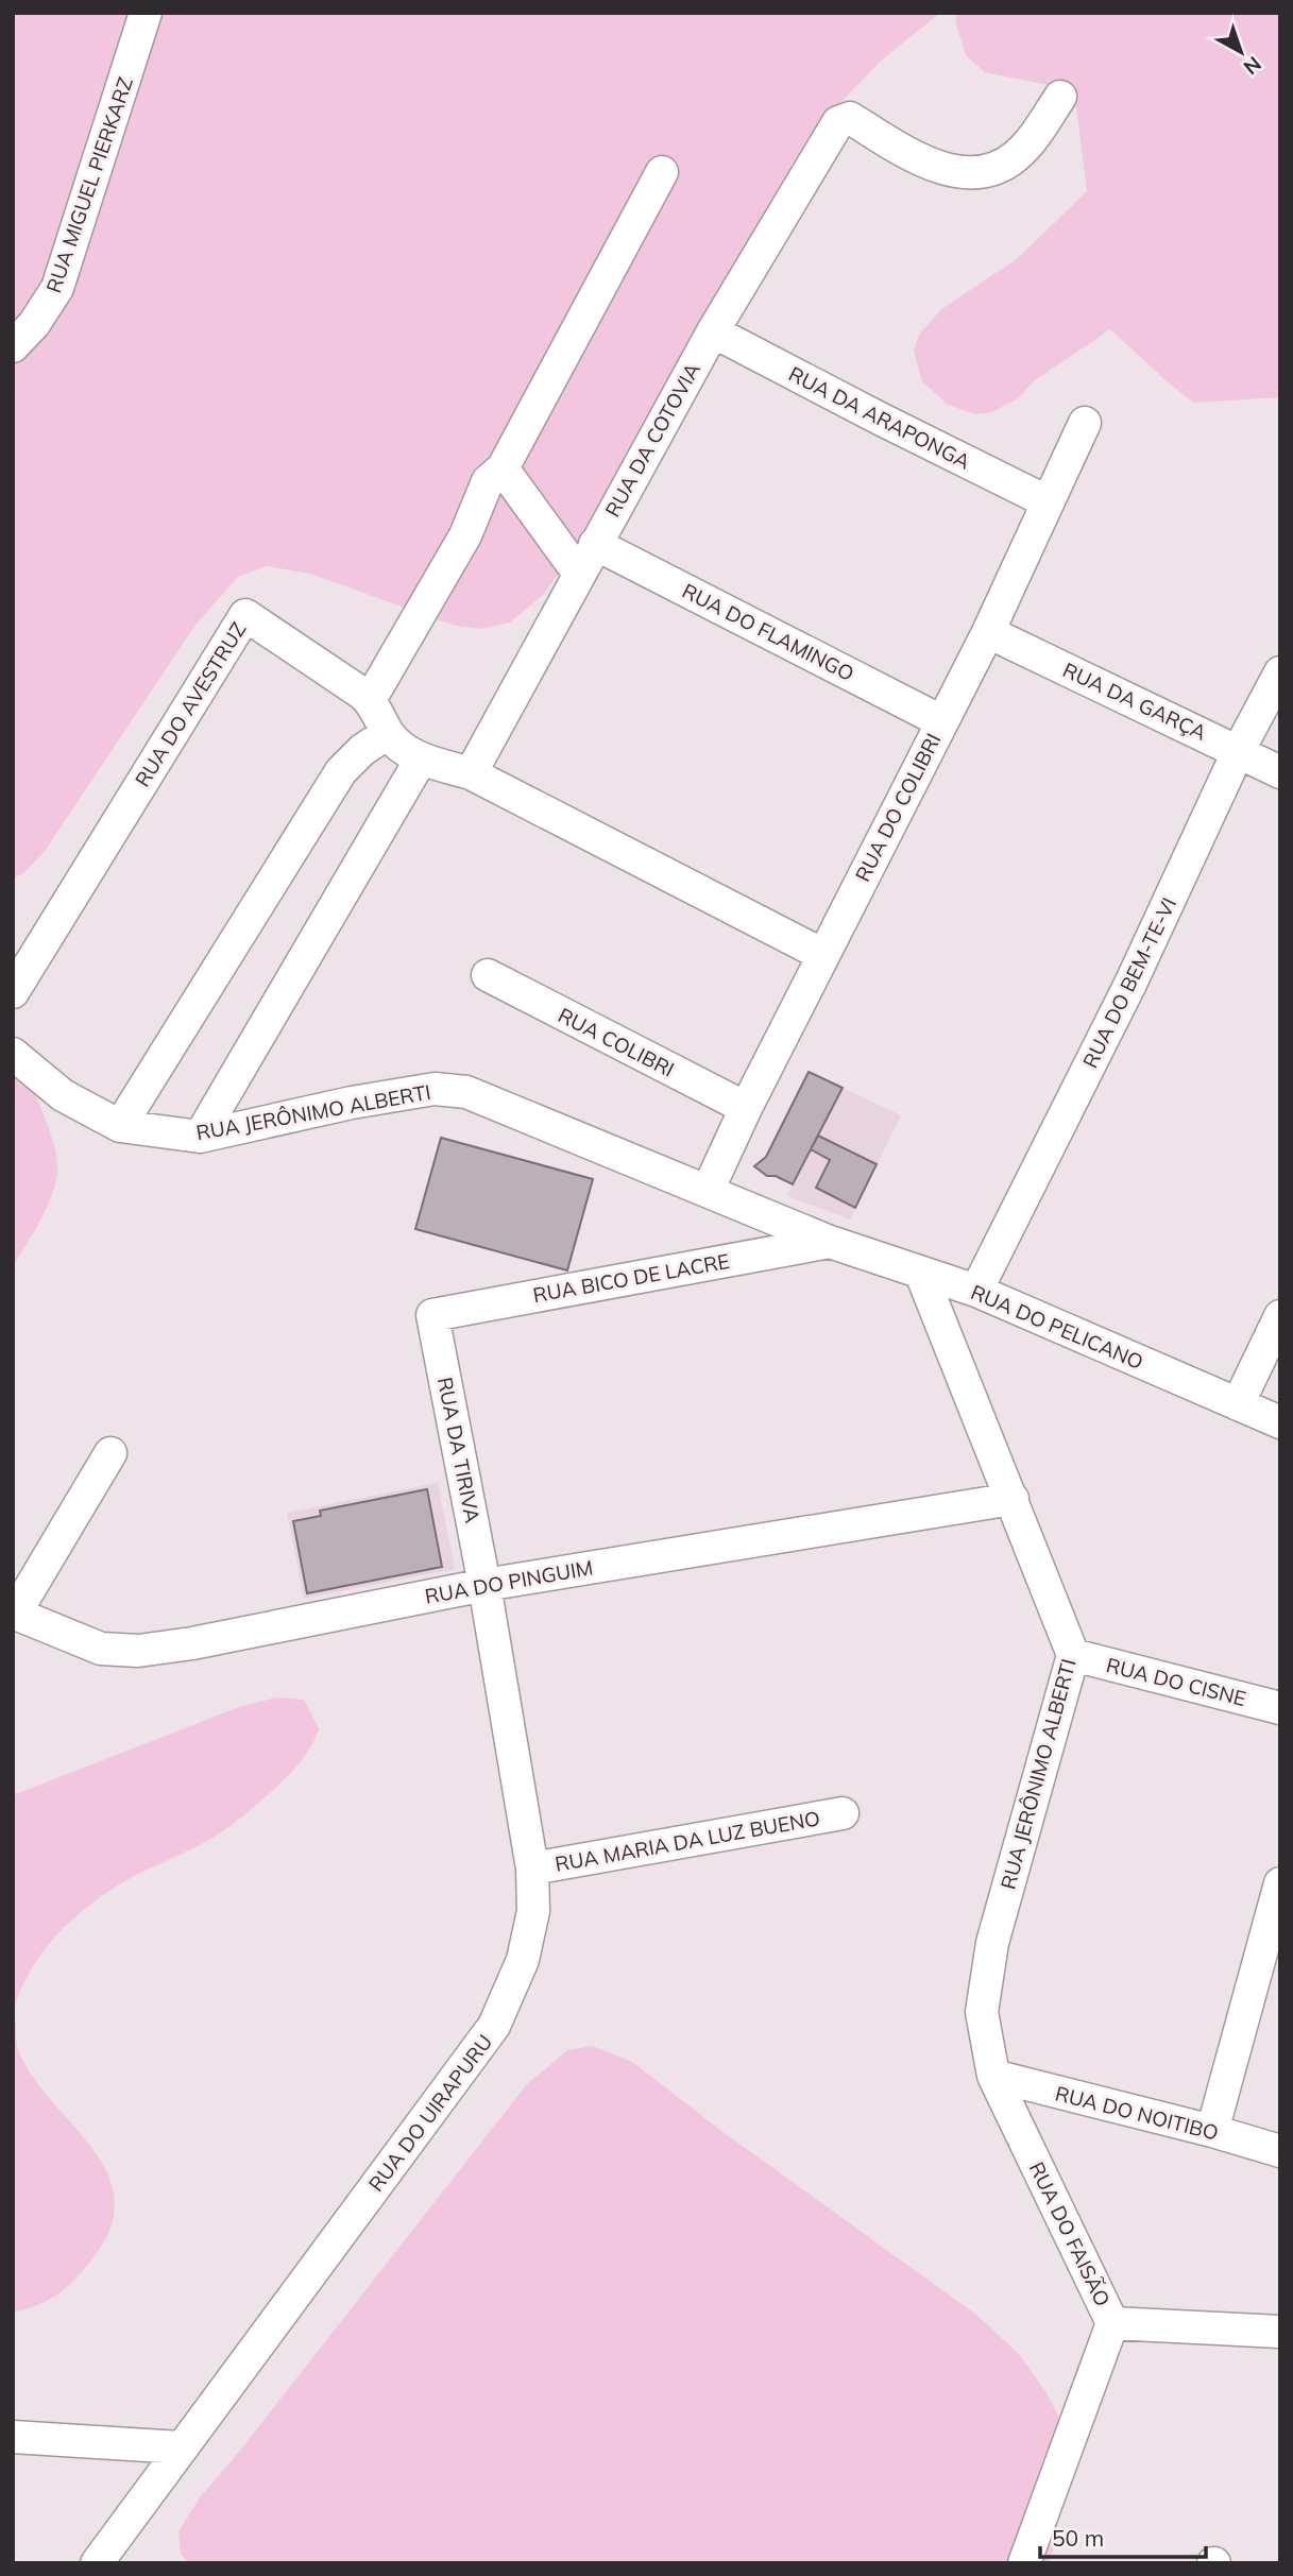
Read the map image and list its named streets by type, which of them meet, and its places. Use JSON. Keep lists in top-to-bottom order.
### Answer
{
  "streets": {
    "street": [
      "RUA MIGUEL PIERKARZ",
      "RUA DA ARAPONGA",
      "RUA DA COTOVIA",
      "RUA DO FLAMINGO",
      "RUA DA GARÇA",
      "RUA DO AVESTRUZ",
      "RUA DO COLIBRI",
      "RUA DO BEM-TE-VI",
      "RUA COLIBRI",
      "RUA JERÔNIMO ALBERTI",
      "RUA BICO DE LACRE",
      "RUA DO PELICANO",
      "RUA DA TIRIVA",
      "RUA DO PINGUIM",
      "RUA DO CISNE",
      "RUA MARIA DA LUZ BUENO",
      "RUA DO UIRAPURU",
      "RUA DO NOITIBO",
      "RUA DO FAISÃO"
    ]
  },
  "crossings": [
    ["RUA DA ARAPONGA", "RUA DA COTOVIA"],
    ["RUA DA ARAPONGA", "RUA DO COLIBRI"],
    ["RUA DA COTOVIA", "RUA DO FLAMINGO"],
    ["RUA DA COTOVIA", "RUA DO AVESTRUZ"],
    ["RUA DO FLAMINGO", "RUA DO COLIBRI"],
    ["RUA DA GARÇA", "RUA DO COLIBRI"],
    ["RUA DA GARÇA", "RUA DO BEM-TE-VI"],
    ["RUA DO AVESTRUZ", "RUA DO COLIBRI"],
    ["RUA DO COLIBRI", "RUA COLIBRI"],
    ["RUA DO COLIBRI", "RUA JERÔNIMO ALBERTI"],
    ["RUA DO BEM-TE-VI", "RUA DO PELICANO"],
    ["RUA JERÔNIMO ALBERTI", "RUA BICO DE LACRE"],
    ["RUA JERÔNIMO ALBERTI", "RUA DO PELICANO"],
    ["RUA JERÔNIMO ALBERTI", "RUA DO PINGUIM"],
    ["RUA JERÔNIMO ALBERTI", "RUA DO CISNE"],
    ["RUA JERÔNIMO ALBERTI", "RUA DO NOITIBO"],
    ["RUA JERÔNIMO ALBERTI", "RUA DO FAISÃO"],
    ["RUA BICO DE LACRE", "RUA DO PELICANO"],
    ["RUA BICO DE LACRE", "RUA DA TIRIVA"],
    ["RUA DA TIRIVA", "RUA DO PINGUIM"],
    ["RUA DA TIRIVA", "RUA DO UIRAPURU"],
    ["RUA DO PINGUIM", "RUA DO UIRAPURU"],
    ["RUA MARIA DA LUZ BUENO", "RUA DO UIRAPURU"],
    ["RUA DO NOITIBO", "RUA DO FAISÃO"]
  ],
  "scale_bar": "50 m",
  "north": "bottom right"
}
